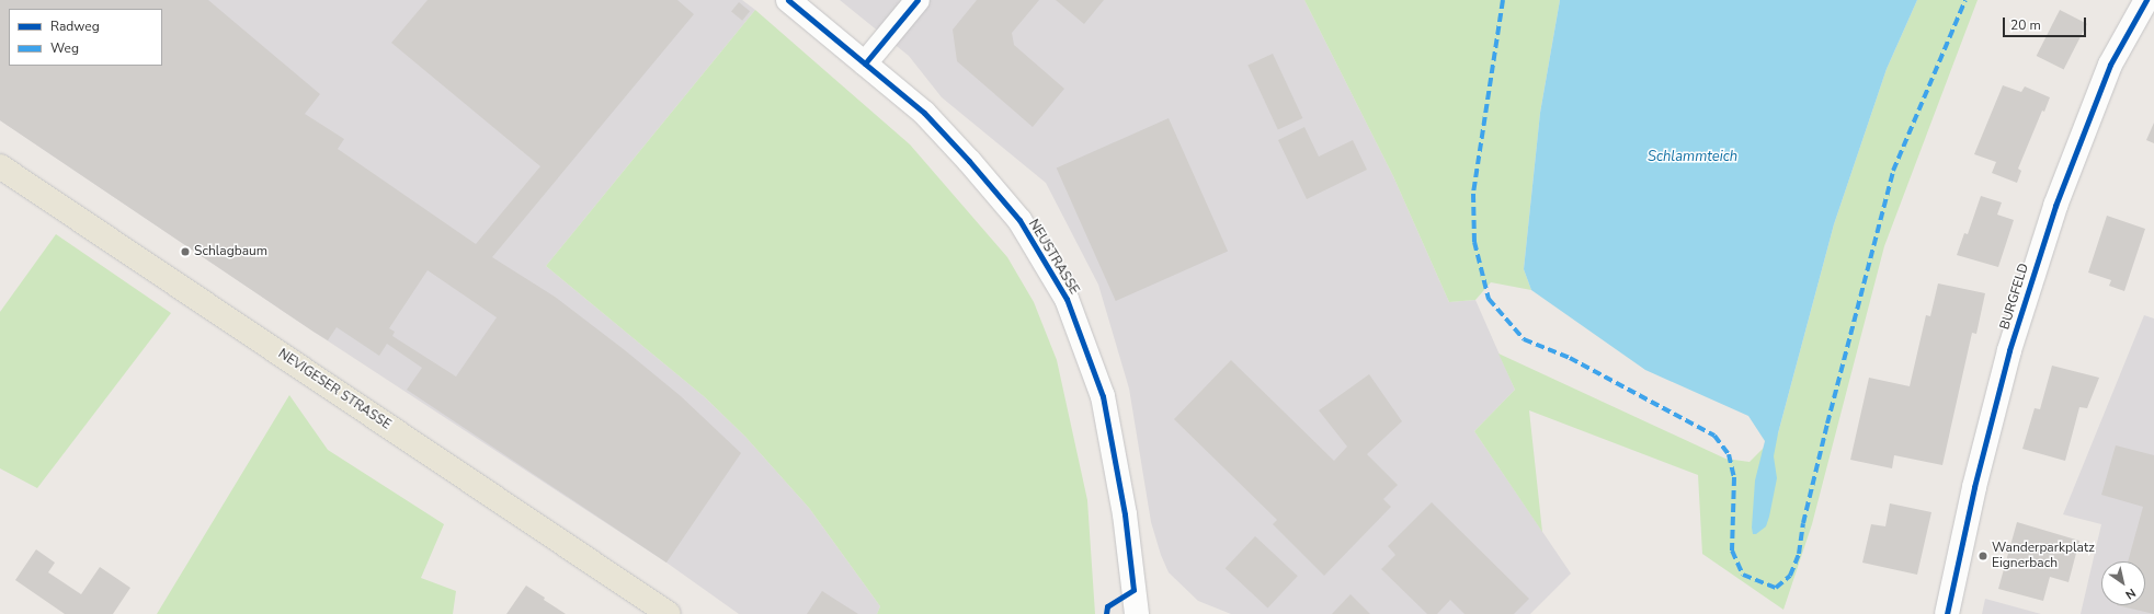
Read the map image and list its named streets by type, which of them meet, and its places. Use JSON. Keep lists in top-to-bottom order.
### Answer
{
  "streets": {
    "main road": ["NEVIGESER STRASSE"],
    "street": ["NEUSTRASSE", "BURGFELD"]
  },
  "water": ["Schlammteich"],
  "places": ["Schlagbaum", "Wanderparkplatz Eignerbach"],
  "legend": ["Radweg", "Weg"],
  "scale_bar": "20 m",
  "north": "bottom right"
}
